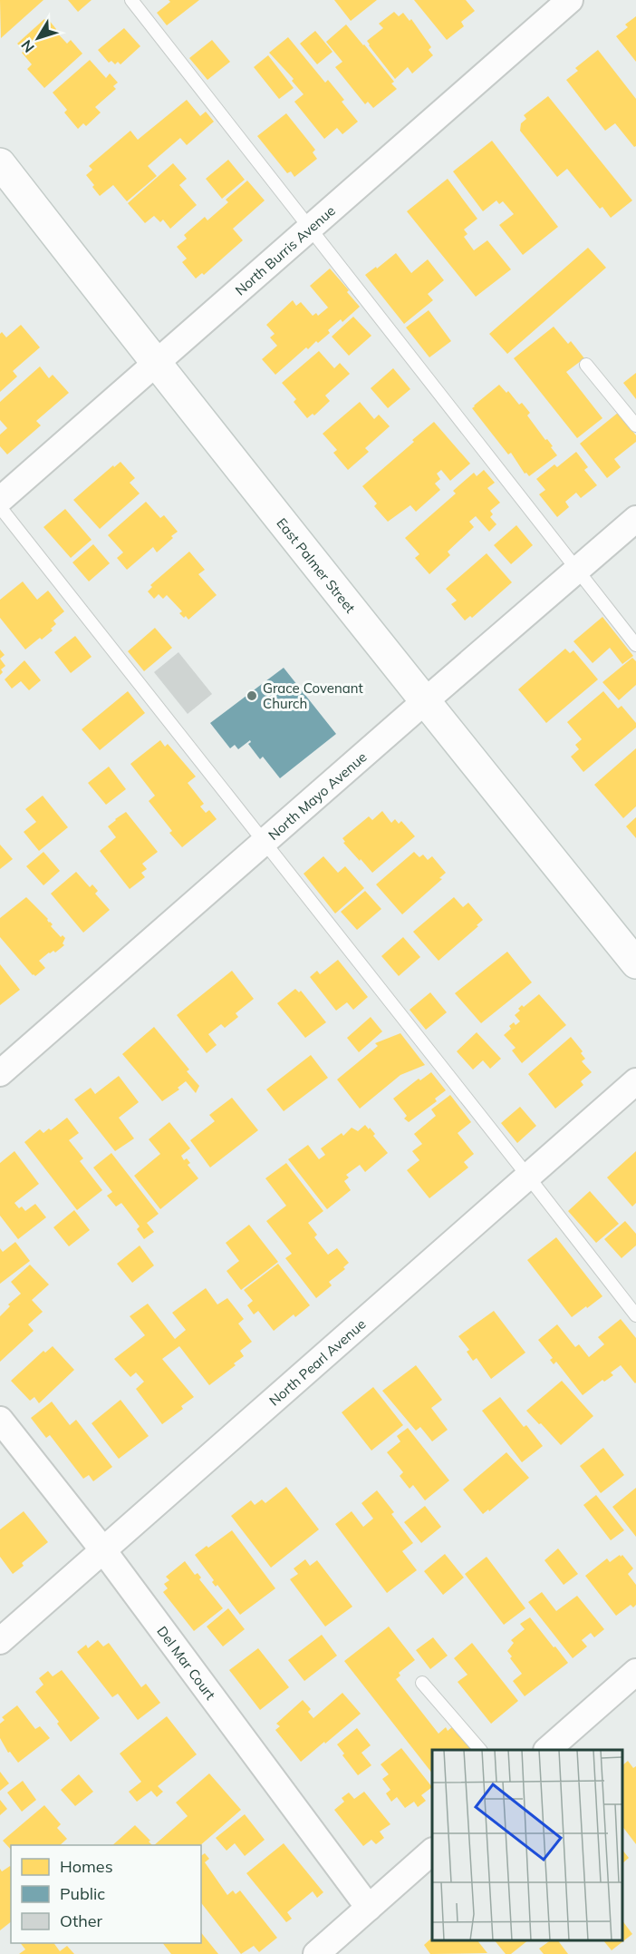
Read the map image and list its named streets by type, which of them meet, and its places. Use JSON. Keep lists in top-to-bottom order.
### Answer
{
  "streets": {
    "main road": ["East Palmer Street"],
    "street": [
      "North Burris Avenue",
      "North Mayo Avenue",
      "North Pearl Avenue",
      "Del Mar Court"
    ]
  },
  "crossings": [
    ["North Burris Avenue", "East Palmer Street"],
    ["East Palmer Street", "North Mayo Avenue"],
    ["North Pearl Avenue", "Del Mar Court"]
  ],
  "places": ["Grace Covenant Church"],
  "legend": ["Homes", "Public", "Other"],
  "north": "bottom left"
}
